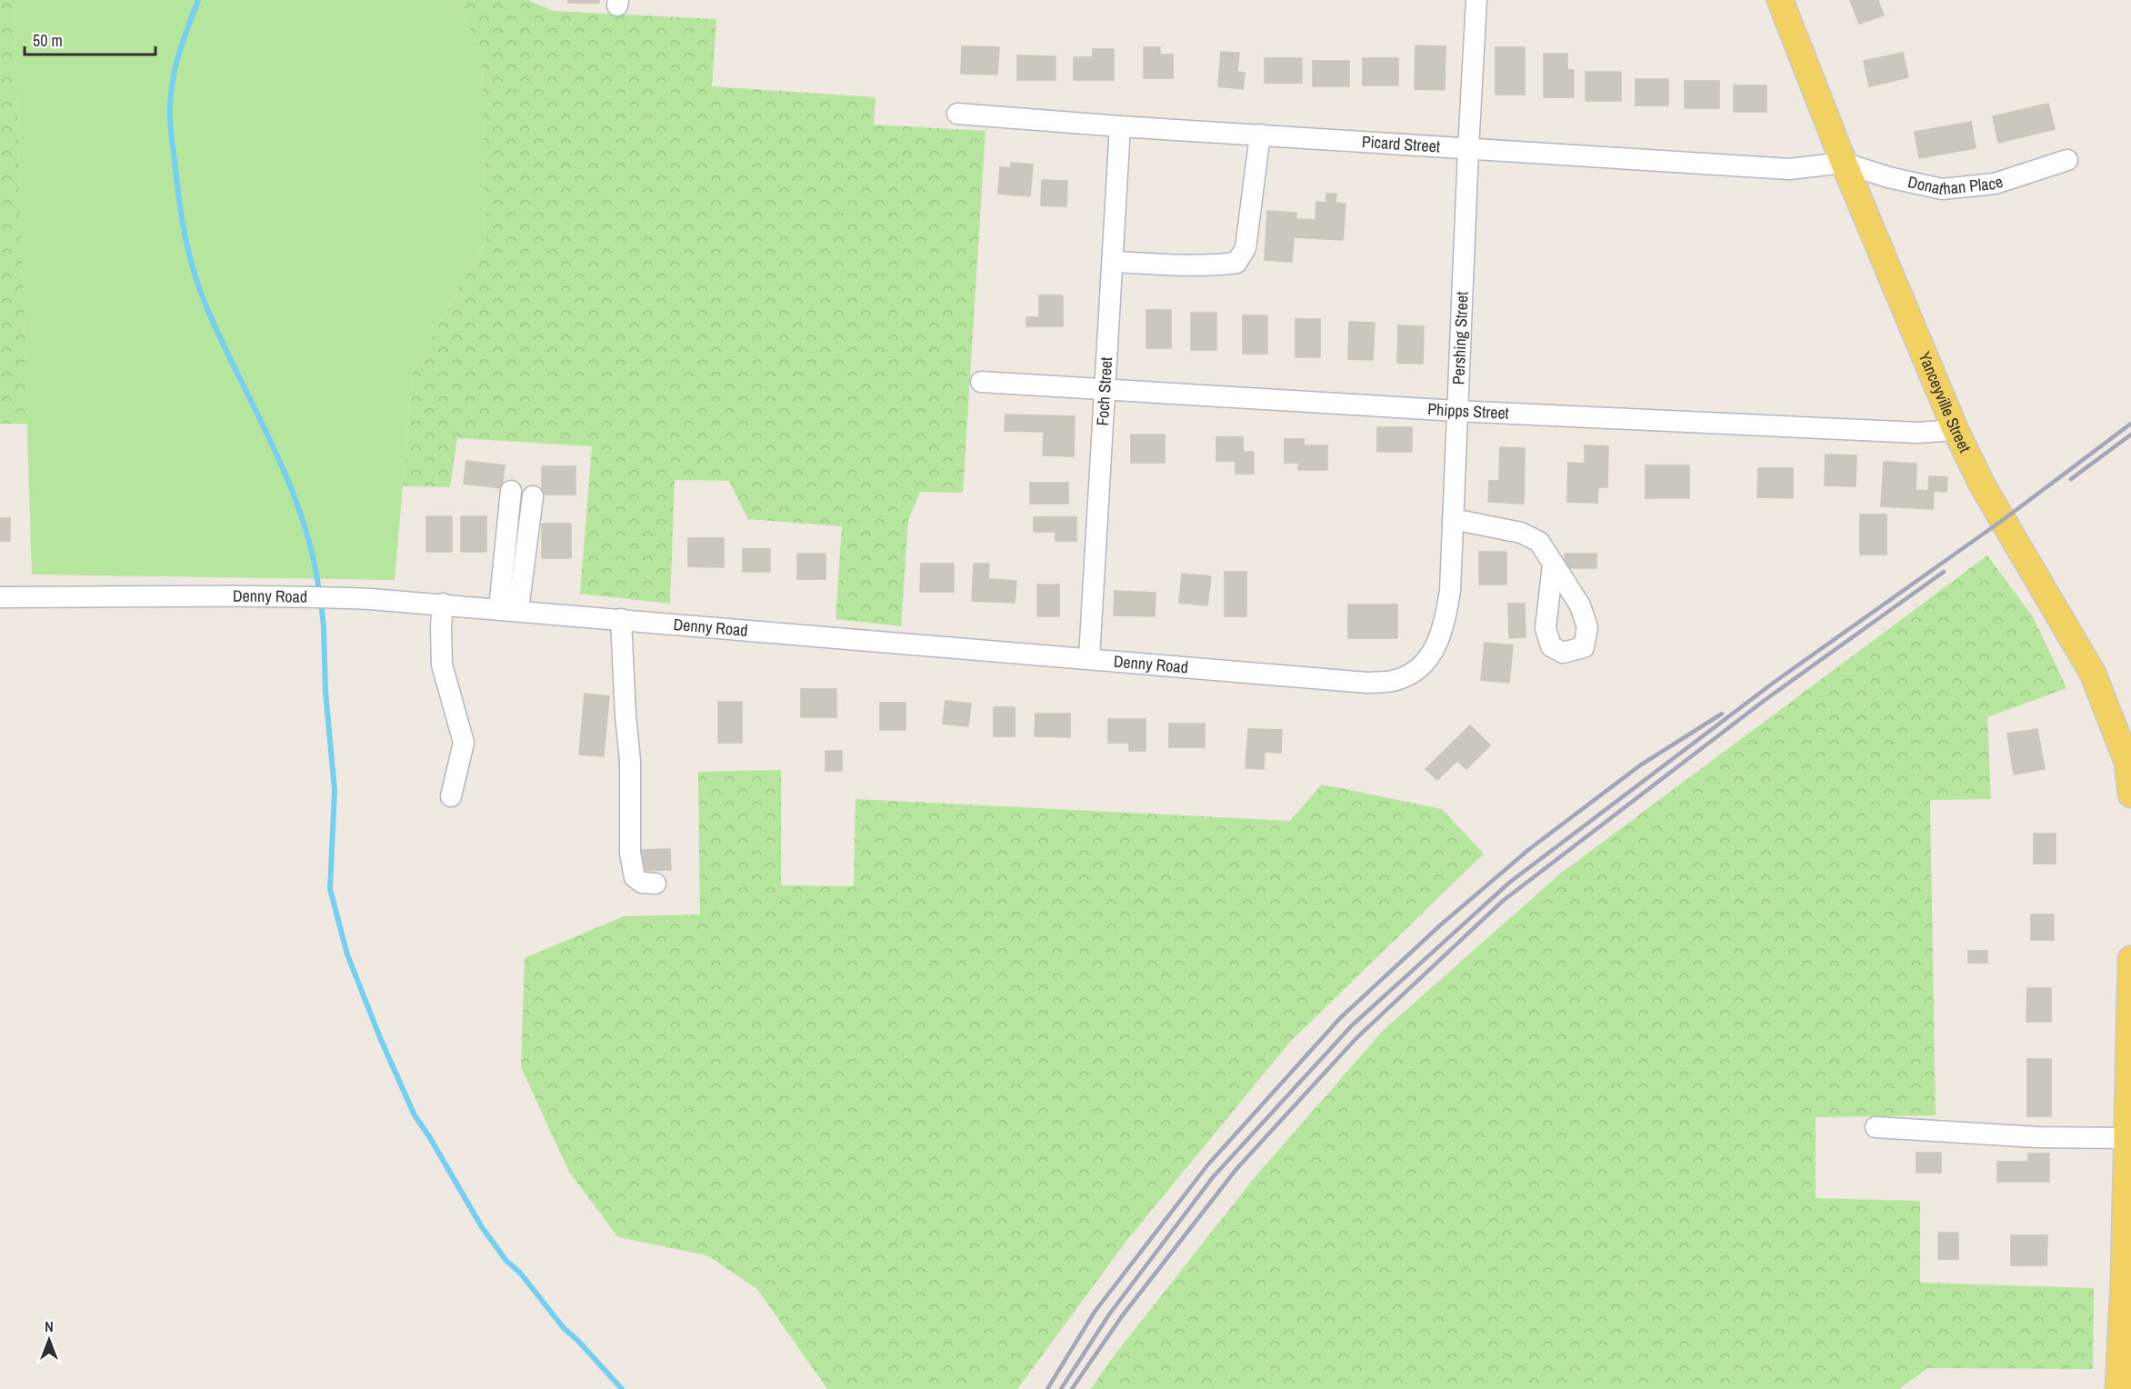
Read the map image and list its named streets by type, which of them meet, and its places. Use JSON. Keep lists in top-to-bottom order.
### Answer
{
  "streets": {
    "main road": ["Yanceyville Street"],
    "street": [
      "Picard Street",
      "Donathan Place",
      "Pershing Street",
      "Foch Street",
      "Phipps Street",
      "Denny Road"
    ]
  },
  "crossings": [
    ["Picard Street", "Donathan Place"],
    ["Picard Street", "Pershing Street"],
    ["Picard Street", "Foch Street"],
    ["Picard Street", "Yanceyville Street"],
    ["Donathan Place", "Yanceyville Street"],
    ["Pershing Street", "Phipps Street"],
    ["Pershing Street", "Denny Road"],
    ["Foch Street", "Phipps Street"],
    ["Foch Street", "Denny Road"],
    ["Yanceyville Street", "Phipps Street"]
  ],
  "scale_bar": "50 m",
  "north": "top"
}
